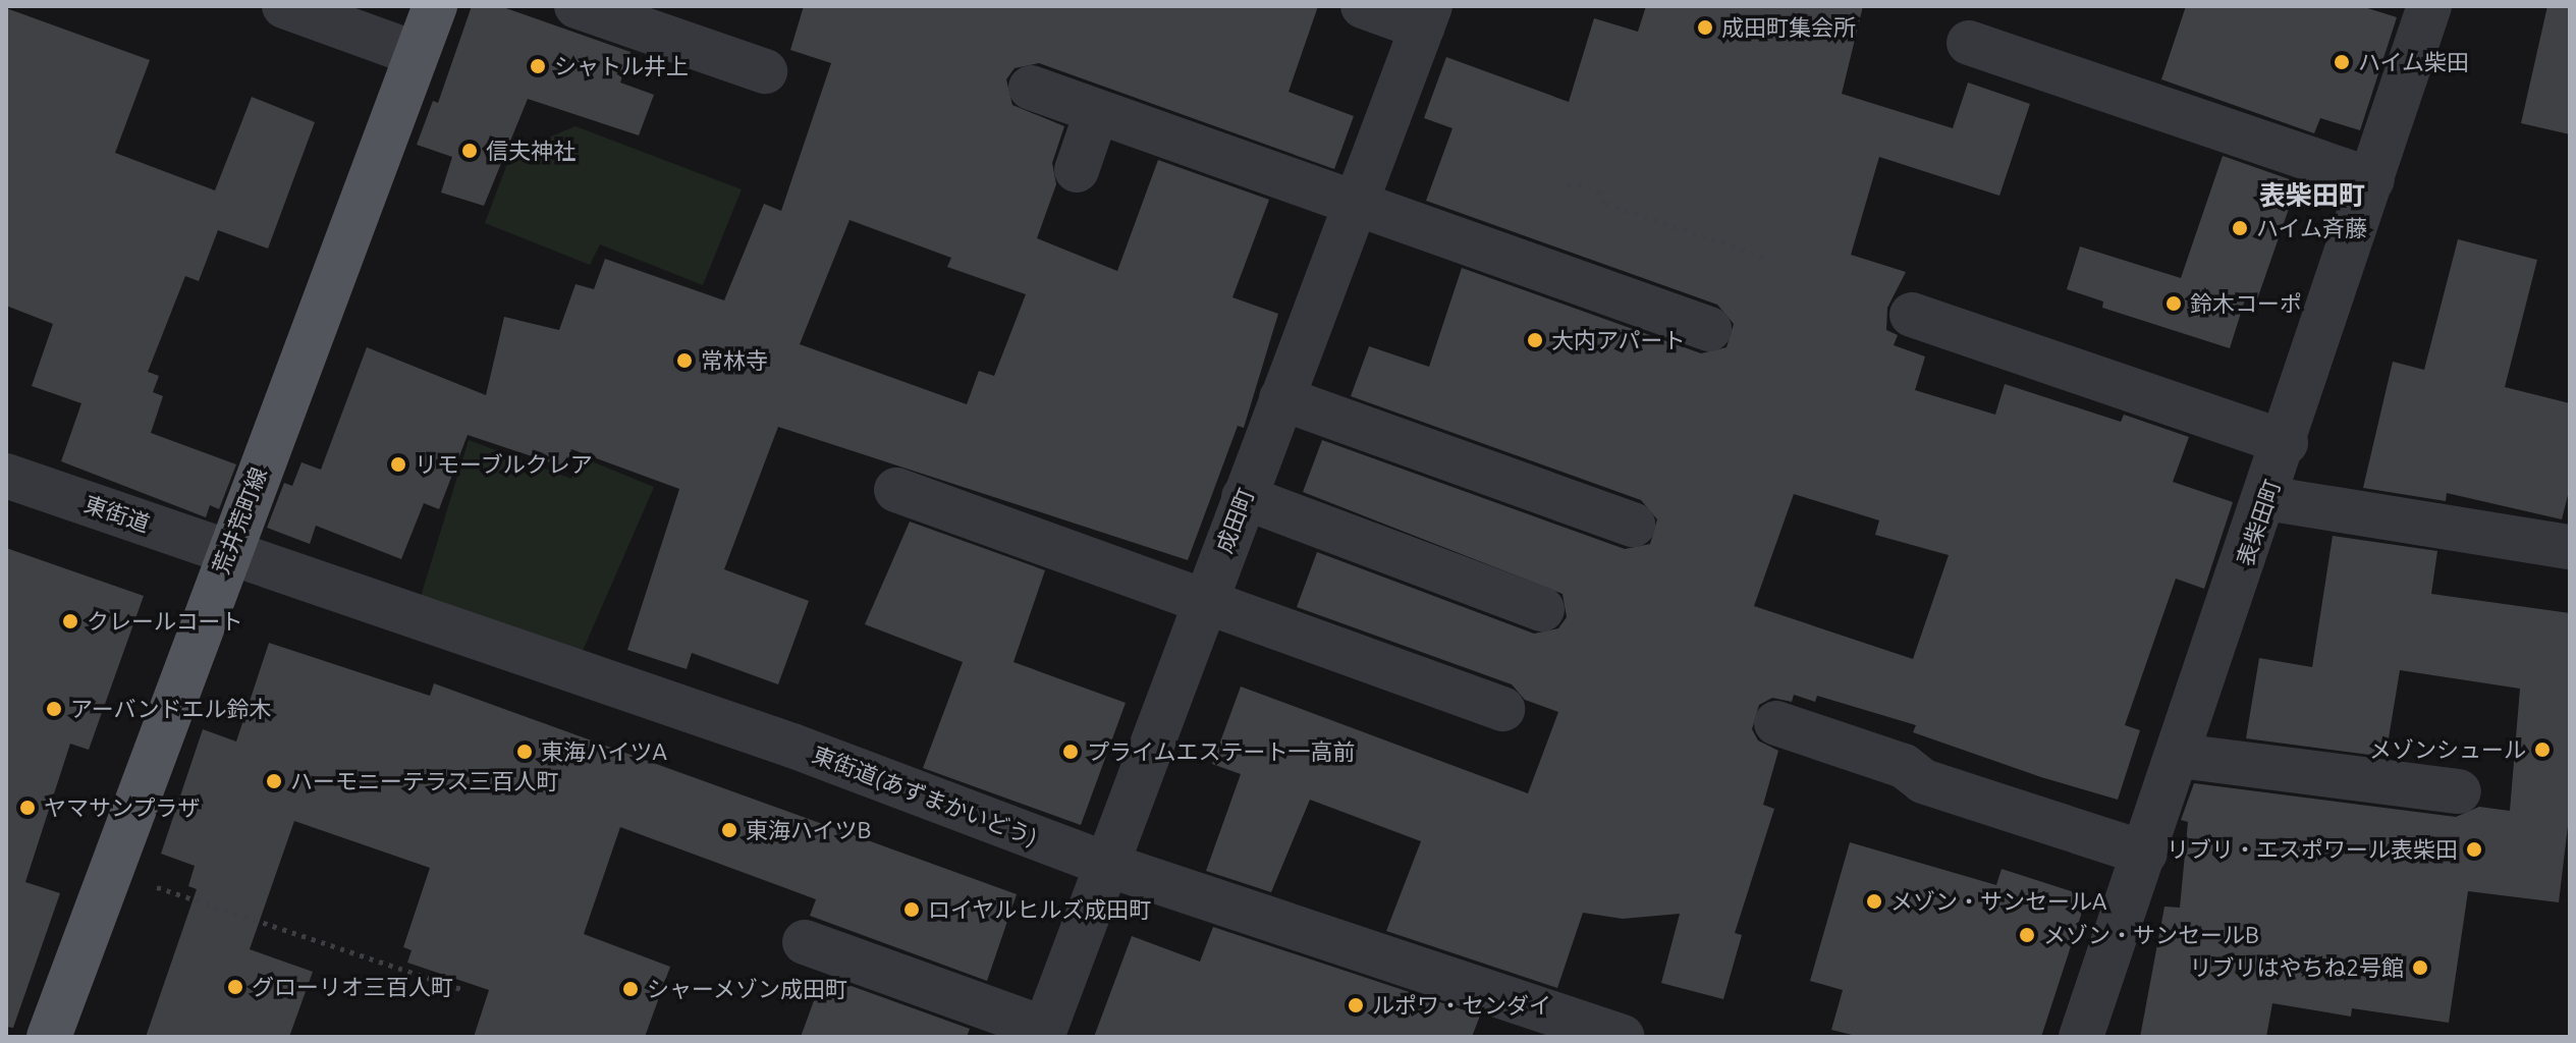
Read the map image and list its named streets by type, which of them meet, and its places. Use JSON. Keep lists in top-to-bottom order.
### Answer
{
  "streets": {
    "main road": ["荒井荒町線"],
    "street": [
      "東街道",
      "成田町",
      "表柴田町",
      "東街道(あずまかいどう)"
    ]
  },
  "crossings": [
    ["東街道", "荒井荒町線"],
    ["東街道", "東街道(あずまかいどう)"],
    ["荒井荒町線", "東街道(あずまかいどう)"],
    ["成田町", "東街道(あずまかいどう)"]
  ],
  "districts": ["表柴田町"],
  "places": [
    "成田町集会所",
    "ハイム柴田",
    "シャトル井上",
    "信夫神社",
    "ハイム斉藤",
    "鈴木コーポ",
    "大内アパート",
    "常林寺",
    "リモーブルクレア",
    "クレールコート",
    "アーバンドエル鈴木",
    "メゾンシュール",
    "東海ハイツA",
    "プライムエステート一高前",
    "ハーモニーテラス三百人町",
    "ヤマサンプラザ",
    "東海ハイツB",
    "リブリ・エスポワール表柴田",
    "メゾン・サンセールA",
    "ロイヤルヒルズ成田町",
    "メゾン・サンセールB",
    "リブリはやちね2号館",
    "グローリオ三百人町",
    "シャーメゾン成田町",
    "ルポワ・センダイ"
  ]
}
